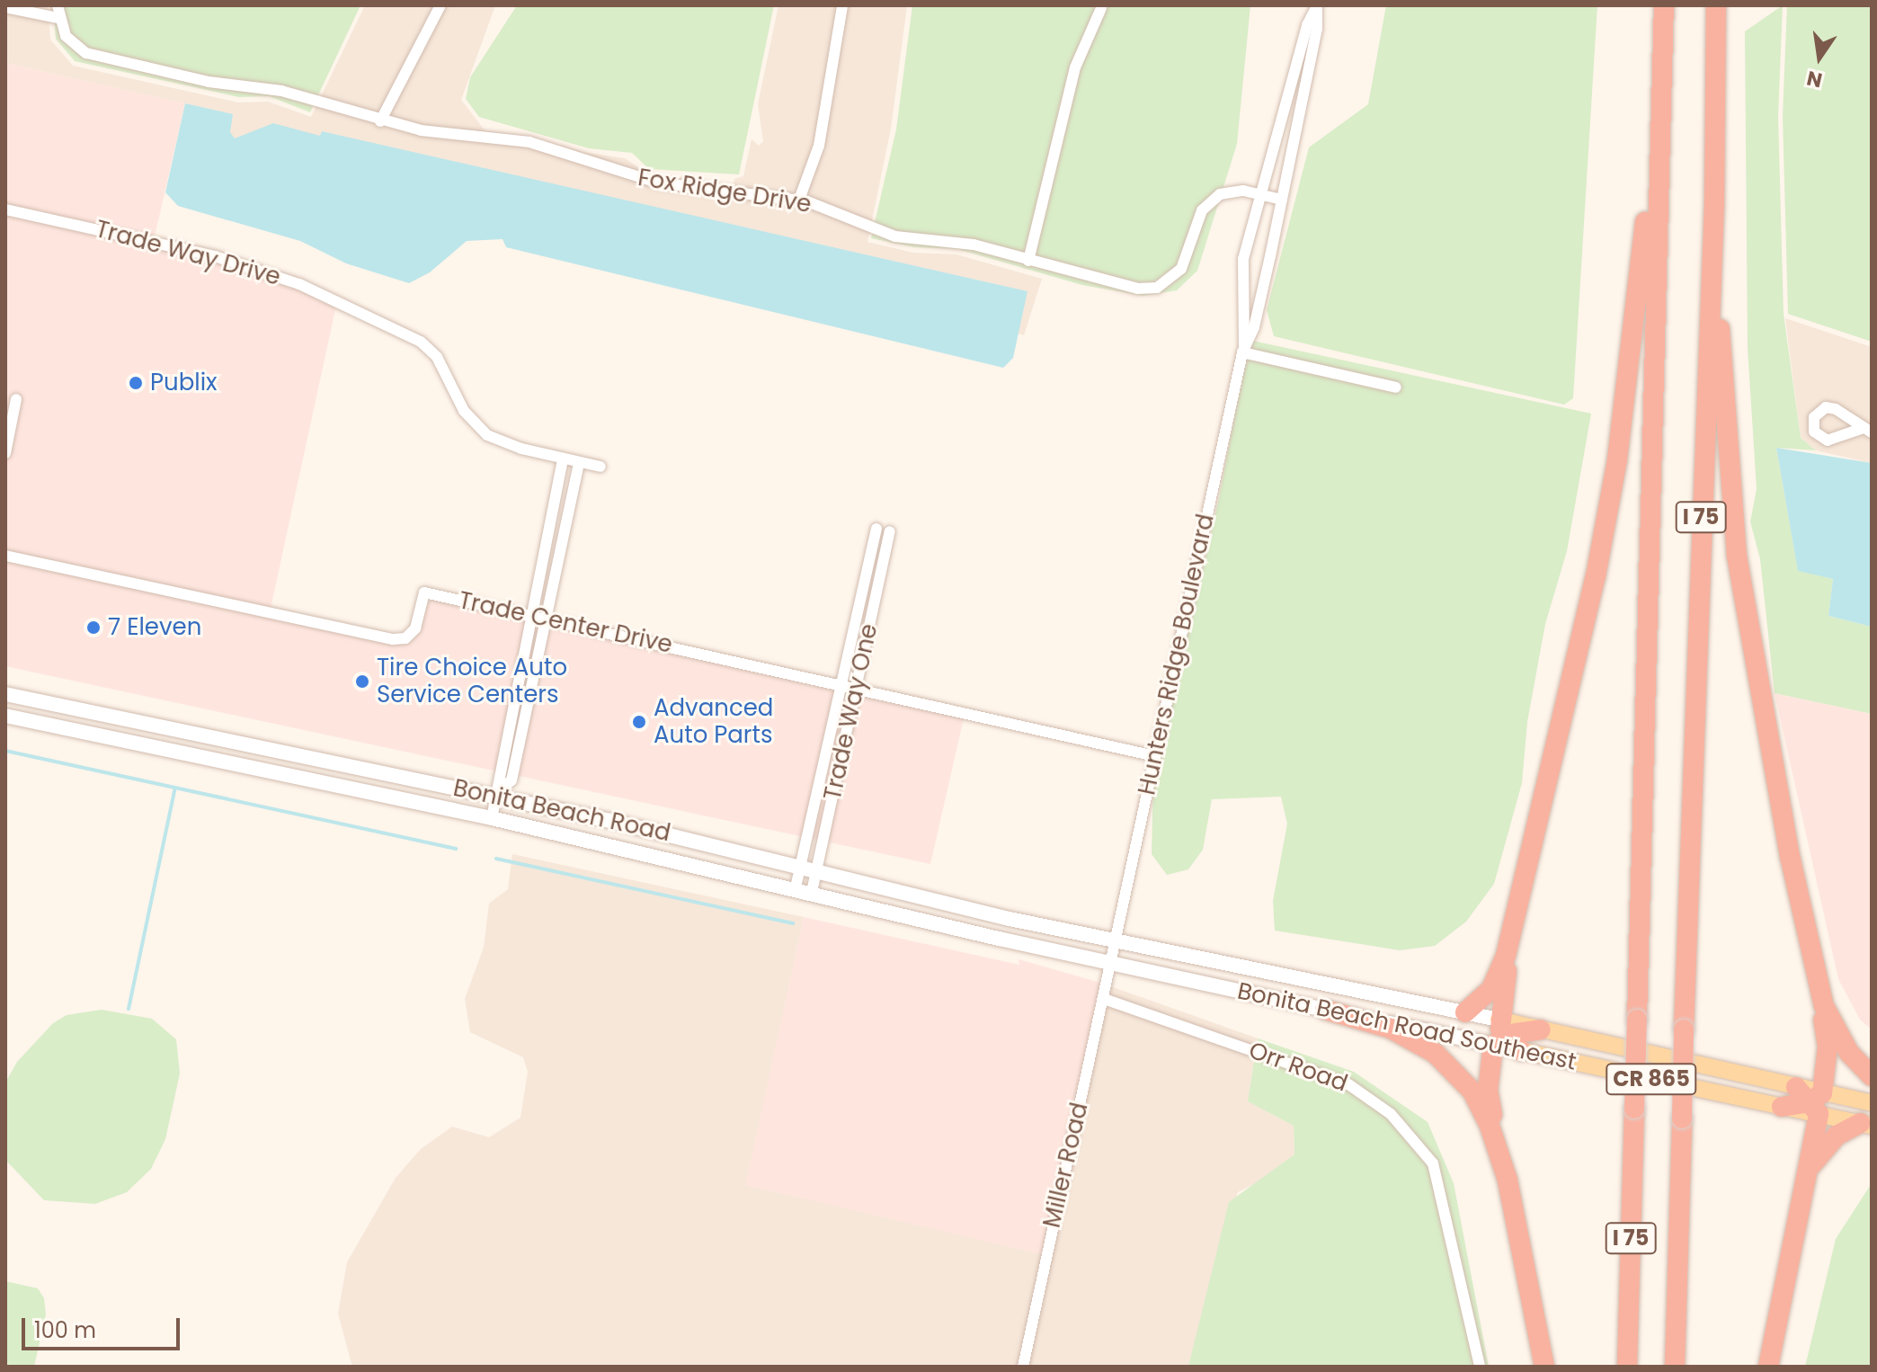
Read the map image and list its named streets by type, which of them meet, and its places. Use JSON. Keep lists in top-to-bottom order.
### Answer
{
  "streets": {
    "highway": ["I 75"],
    "main road": ["Bonita Beach Road Southeast", "CR 865"],
    "street": [
      "Fox Ridge Drive",
      "Trade Way Drive",
      "Trade Center Drive",
      "Hunters Ridge Boulevard",
      "Trade Way One",
      "Bonita Beach Road",
      "Orr Road",
      "Miller Road"
    ]
  },
  "crossings": [
    ["Fox Ridge Drive", "Hunters Ridge Boulevard"],
    ["Trade Center Drive", "Hunters Ridge Boulevard"],
    ["Trade Center Drive", "Trade Way One"],
    ["Hunters Ridge Boulevard", "Bonita Beach Road"],
    ["Hunters Ridge Boulevard", "Bonita Beach Road Southeast"],
    ["Hunters Ridge Boulevard", "Miller Road"],
    ["Trade Way One", "Bonita Beach Road"],
    ["Bonita Beach Road", "Bonita Beach Road Southeast"],
    ["Bonita Beach Road", "Miller Road"],
    ["Bonita Beach Road Southeast", "Miller Road"],
    ["Orr Road", "Miller Road"]
  ],
  "places": [
    "Publix",
    "7 Eleven",
    "Tire Choice Auto Service Centers",
    "Advanced Auto Parts"
  ],
  "scale_bar": "100 m",
  "north": "bottom"
}
